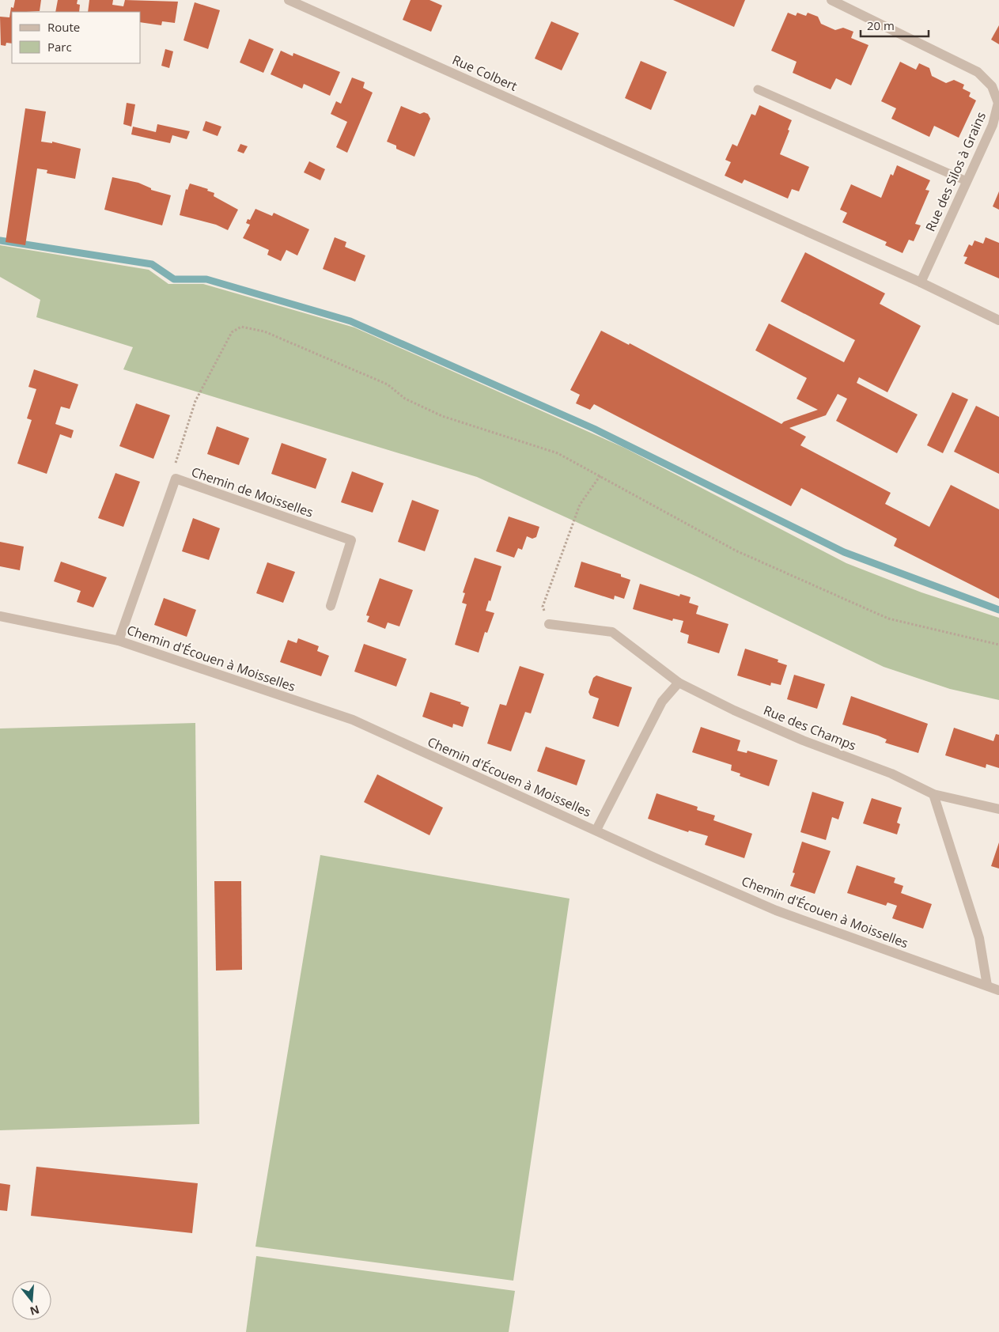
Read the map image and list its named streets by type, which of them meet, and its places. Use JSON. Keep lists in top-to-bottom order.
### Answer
{
  "streets": {
    "street": [
      "Rue Colbert",
      "Rue des Silos à Grains",
      "Chemin de Moisselles",
      "Chemin d'Écouen à Moisselles",
      "Rue des Champs"
    ]
  },
  "crossings": [
    ["Rue Colbert", "Rue des Silos à Grains"],
    ["Chemin de Moisselles", "Chemin d'Écouen à Moisselles"]
  ],
  "legend": ["Route", "Parc"],
  "scale_bar": "20 m",
  "north": "bottom"
}
